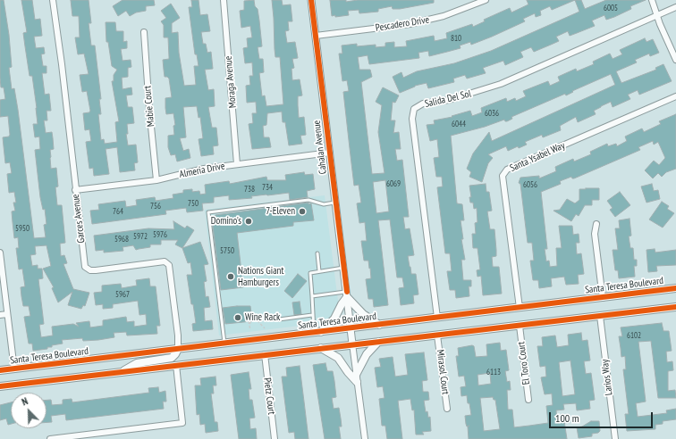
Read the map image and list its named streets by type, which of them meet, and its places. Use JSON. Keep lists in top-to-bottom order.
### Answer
{
  "streets": {
    "main road": ["Santa Teresa Boulevard"],
    "street": [
      "Pescadero Drive",
      "Moraga Avenue",
      "Salida Del Sol",
      "Mabie Court",
      "Cahalan Avenue",
      "Santa Ysabel Way",
      "Almeria Drive",
      "Garces Avenue",
      "El Toro Court",
      "Mirasol Court",
      "Larios Way",
      "Pietz Court"
    ]
  },
  "crossings": [
    ["Pescadero Drive", "Cahalan Avenue"],
    ["Moraga Avenue", "Almeria Drive"],
    ["Salida Del Sol", "Santa Teresa Boulevard"],
    ["Mabie Court", "Almeria Drive"],
    ["Cahalan Avenue", "Almeria Drive"],
    ["Cahalan Avenue", "Santa Teresa Boulevard"],
    ["Santa Ysabel Way", "Santa Teresa Boulevard"],
    ["Almeria Drive", "Garces Avenue"],
    ["Garces Avenue", "Santa Teresa Boulevard"]
  ],
  "places": [
    "7-Eleven",
    "Domino's",
    "Nations Giant Hamburgers",
    "Wine Rack"
  ],
  "house_numbers": [
    "6005",
    "810",
    "6036",
    "6044",
    "6069",
    "6056",
    "734",
    "738",
    "750",
    "756",
    "764",
    "5950",
    "5976",
    "5972",
    "5968",
    "5750",
    "5967",
    "6102",
    "6113"
  ],
  "scale_bar": "100 m",
  "north": "top left"
}
